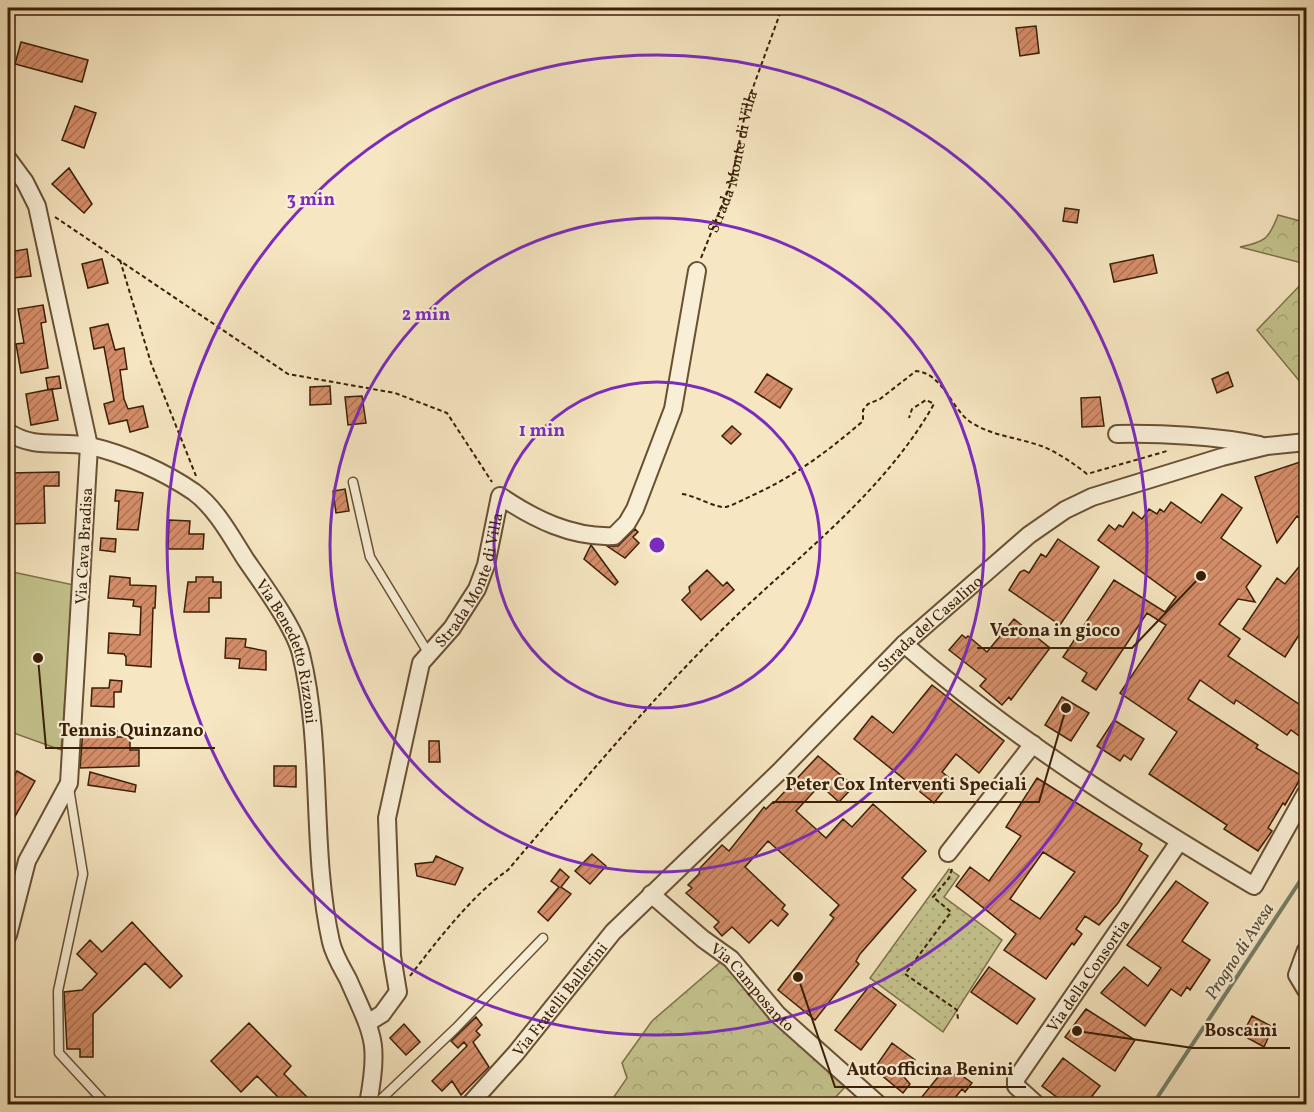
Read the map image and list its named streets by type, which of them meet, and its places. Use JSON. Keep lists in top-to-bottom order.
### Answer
{
  "streets": {
    "street": [
      "Strada Monte di Villa",
      "Via Cava Bradisa",
      "Strada del Casalino",
      "Via Benedetto Rizzoni",
      "Via della Consortia",
      "Via Camposanto",
      "Via Fratelli Ballerini"
    ]
  },
  "crossings": [
    ["Via Cava Bradisa", "Via Benedetto Rizzoni"],
    ["Strada del Casalino", "Via Camposanto"],
    ["Strada del Casalino", "Via Fratelli Ballerini"],
    ["Via Camposanto", "Via Fratelli Ballerini"]
  ],
  "water": ["Progno di Avesa"],
  "places": [
    "Verona in gioco",
    "Tennis Quinzano",
    "Peter Cox Interventi Speciali",
    "Autoofficina Benini",
    "Boscaini"
  ],
  "rings": ["3 min", "2 min", "1 min"]
}
